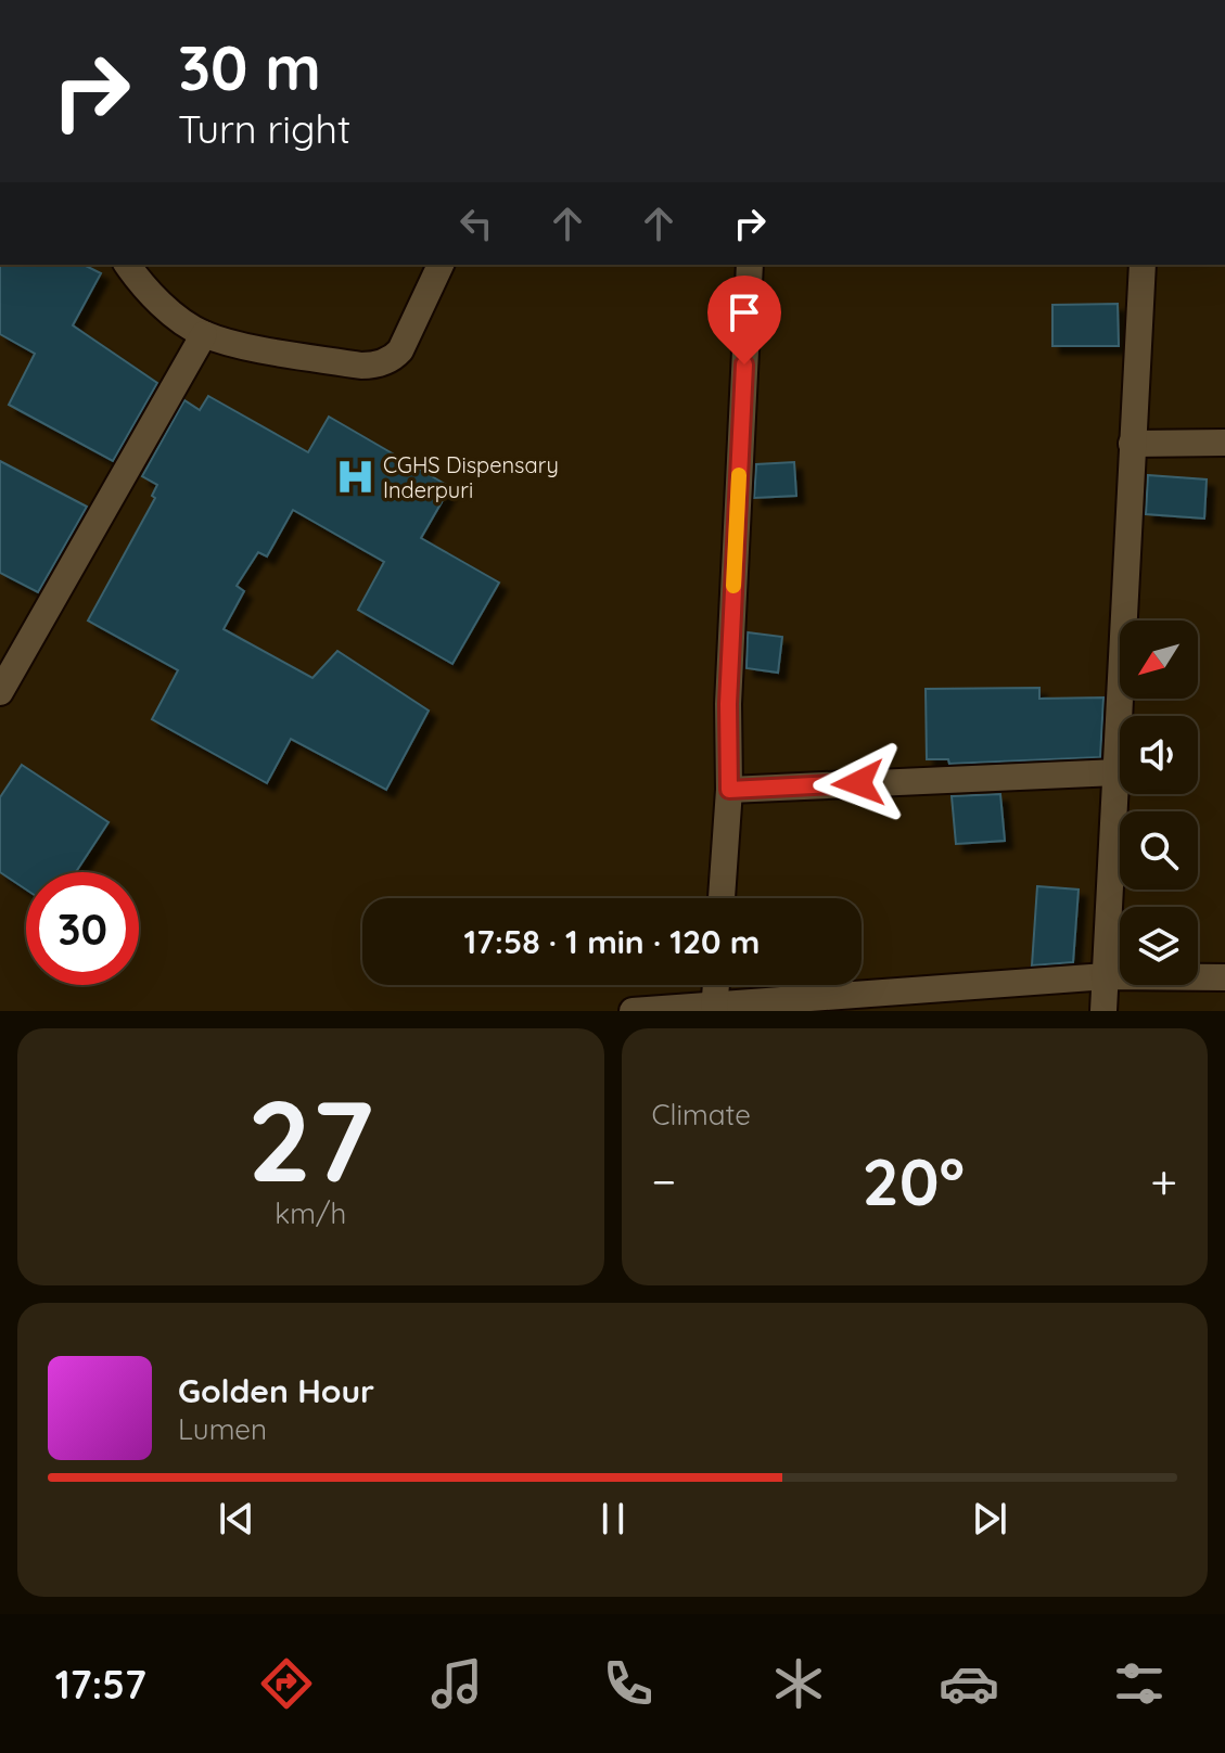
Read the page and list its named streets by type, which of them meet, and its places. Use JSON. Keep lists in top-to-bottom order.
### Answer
{
  "places": {
    "hospital": ["CGHS Dispensary Inderpuri"]
  },
  "north": "bottom left",
  "page": {
    "turn": ["30 m", "Turn right"],
    "limit": "30",
    "trip": "17:58 · 1 min · 120 m",
    "tile": [
      ["27", "km/h"],
      "Climate"
    ],
    "heat": ["−", "20°", "+"],
    "song": ["Golden Hour", "Lumen"],
    "tabs": "17:57"
  }
}
